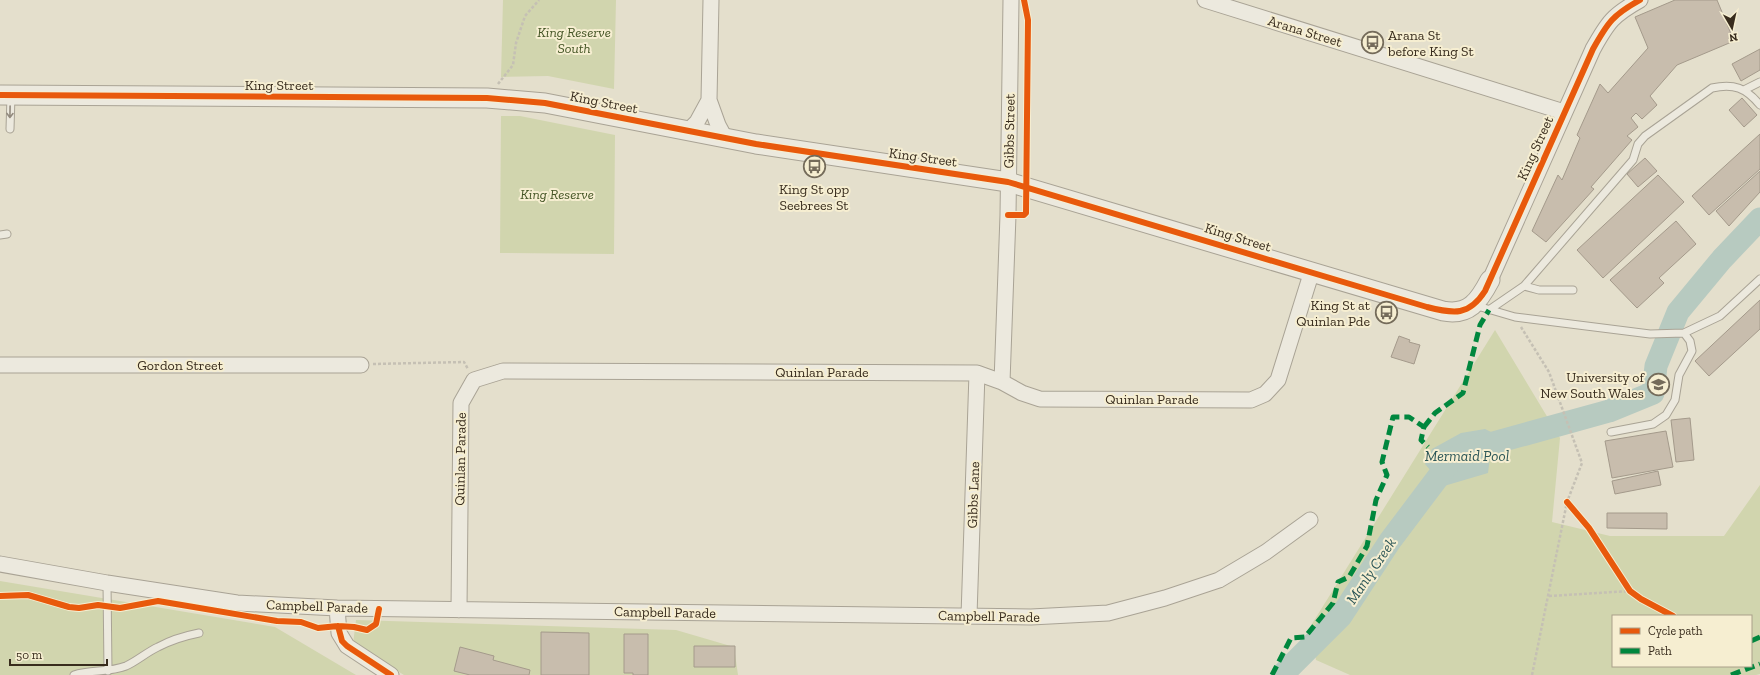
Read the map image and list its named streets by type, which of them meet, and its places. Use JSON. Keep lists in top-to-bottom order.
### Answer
{
  "streets": {
    "street": [
      "Arana Street",
      "King Street",
      "Gibbs Street",
      "Gordon Street",
      "Quinlan Parade",
      "Gibbs Lane",
      "Campbell Parade"
    ]
  },
  "crossings": [
    ["Arana Street", "King Street"],
    ["King Street", "Gibbs Street"],
    ["King Street", "Quinlan Parade"],
    ["Gibbs Street", "Quinlan Parade"],
    ["Quinlan Parade", "Gibbs Lane"],
    ["Quinlan Parade", "Campbell Parade"],
    ["Gibbs Lane", "Campbell Parade"]
  ],
  "water": ["Mermaid Pool", "Manly Creek"],
  "parks": ["King Reserve South", "King Reserve"],
  "places": {
    "bus stop": ["Arana St before King St", "King St opp Seebrees St", "King St at Quinlan Pde"],
    "school or university": ["University of New South Wales"]
  },
  "legend": ["Cycle path", "Path"],
  "scale_bar": "50 m",
  "north": "bottom"
}
